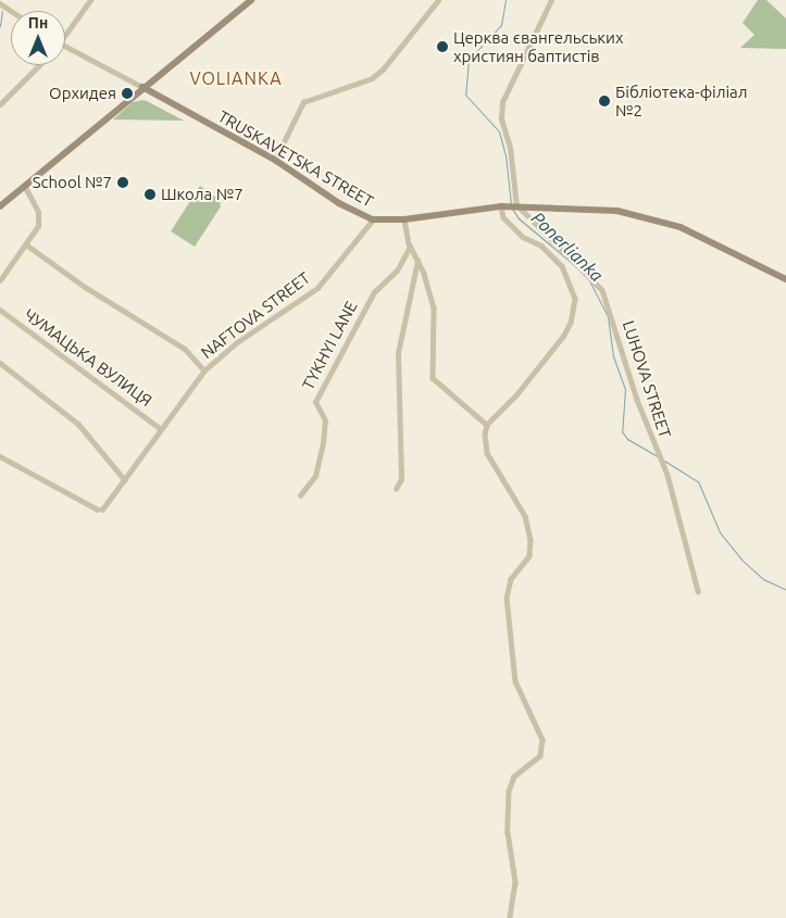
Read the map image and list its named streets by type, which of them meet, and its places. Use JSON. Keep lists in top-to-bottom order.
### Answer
{
  "streets": {
    "main road": ["TRUSKAVETSKA STREET"],
    "street": [
      "NAFTOVA STREET",
      "TYKHYI LANE",
      "ЧУМАЦЬКА ВУЛИЦЯ",
      "LUHOVA STREET"
    ]
  },
  "crossings": [
    ["TRUSKAVETSKA STREET", "NAFTOVA STREET"],
    ["TRUSKAVETSKA STREET", "LUHOVA STREET"],
    ["NAFTOVA STREET", "ЧУМАЦЬКА ВУЛИЦЯ"]
  ],
  "districts": ["VOLIANKA"],
  "water": ["Ponerlianka"],
  "places": [
    "Церква євангельських християн баптистів",
    "Орхидея",
    "Бібліотека-філіал №2",
    "School №7",
    "Школа №7"
  ],
  "north": "top"
}
